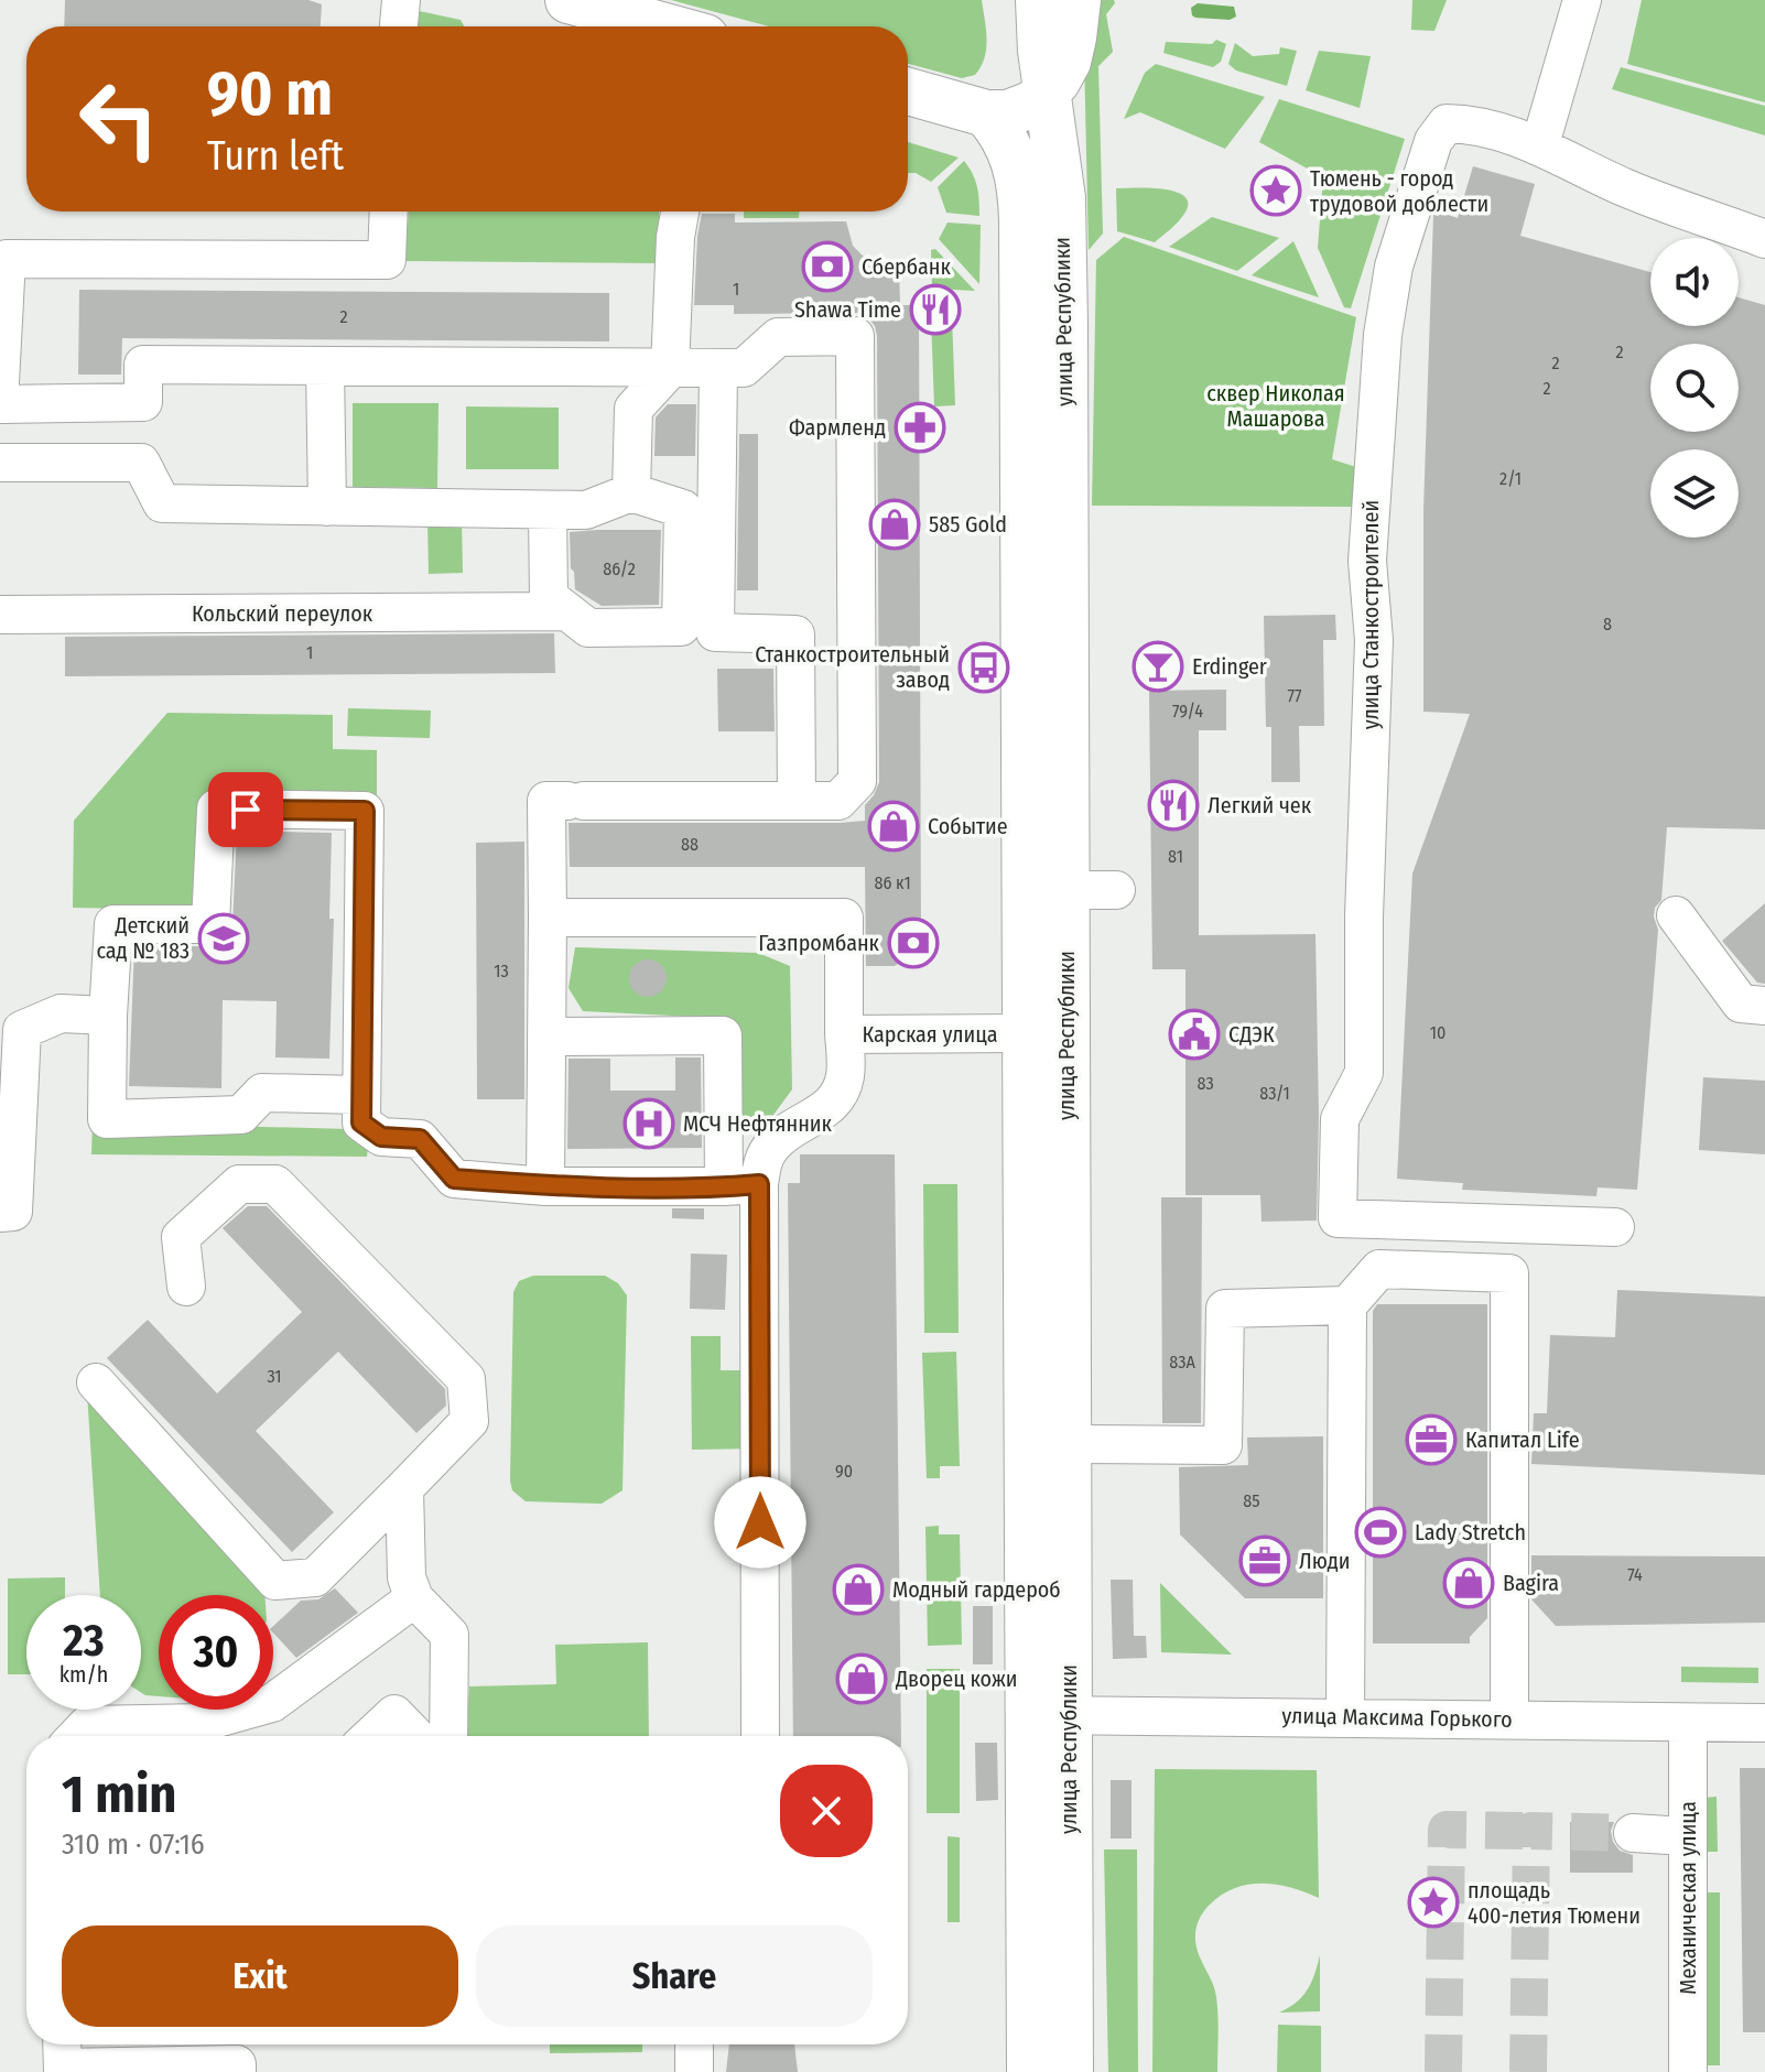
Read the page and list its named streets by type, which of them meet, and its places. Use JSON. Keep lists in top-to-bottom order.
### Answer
{
  "streets": {
    "main road": ["улица Республики"],
    "street": [
      "Кольский переулок",
      "улица Станкостроителей",
      "Карская улица",
      "улица Максима Горького",
      "Механическая улица"
    ]
  },
  "crossings": [
    ["улица Республики", "Карская улица"],
    ["улица Республики", "улица Максима Горького"],
    ["улица Максима Горького", "Механическая улица"]
  ],
  "parks": ["сквер Николая Машарова"],
  "places": {
    "place": ["Тюмень - город трудовой доблести", "площадь 400-летия Тюмени"],
    "bank": ["Сбербанк", "Газпромбанк"],
    "restaurant": ["Shawa Time", "Легкий чек"],
    "pharmacy": ["Фармленд"],
    "shop": [
      "585 Gold",
      "Событие",
      "Bagira",
      "Модный гардероб",
      "Дворец кожи"
    ],
    "bar": ["Erdinger"],
    "bus stop": ["Станкостроительный завод"],
    "school or university": ["Детский сад № 183"],
    "public building": ["СДЭК"],
    "hospital": ["МСЧ Нефтянник"],
    "office": ["Капитал Life", "Люди"],
    "sports": ["Lady Stretch"]
  },
  "house_numbers": [
    "1",
    "2",
    "2",
    "2",
    "2",
    "2/1",
    "86/2",
    "8",
    "1",
    "77",
    "79/4",
    "88",
    "81",
    "86 к1",
    "13",
    "10",
    "83",
    "83/1",
    "83А",
    "31",
    "90",
    "85",
    "74"
  ],
  "page": {
    "turn": ["90 m", "Turn left"],
    "speed": "23 km/h",
    "limit": "30",
    "heading": ["1 min", "310 m · 07:16"],
    "buttons": ["Exit", "Share"]
  }
}
